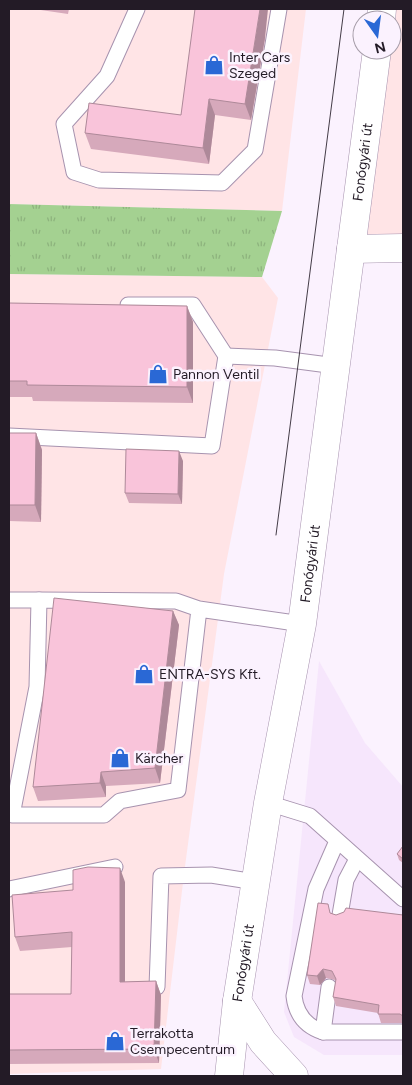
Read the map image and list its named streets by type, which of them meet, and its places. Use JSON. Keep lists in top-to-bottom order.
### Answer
{
  "streets": {
    "street": ["Fonógyári út"]
  },
  "places": {
    "shop": [
      "Inter Cars Szeged",
      "Pannon Ventil",
      "ENTRA-SYS Kft.",
      "Kärcher",
      "Terrakotta Csempecentrum"
    ]
  },
  "north": "bottom"
}
